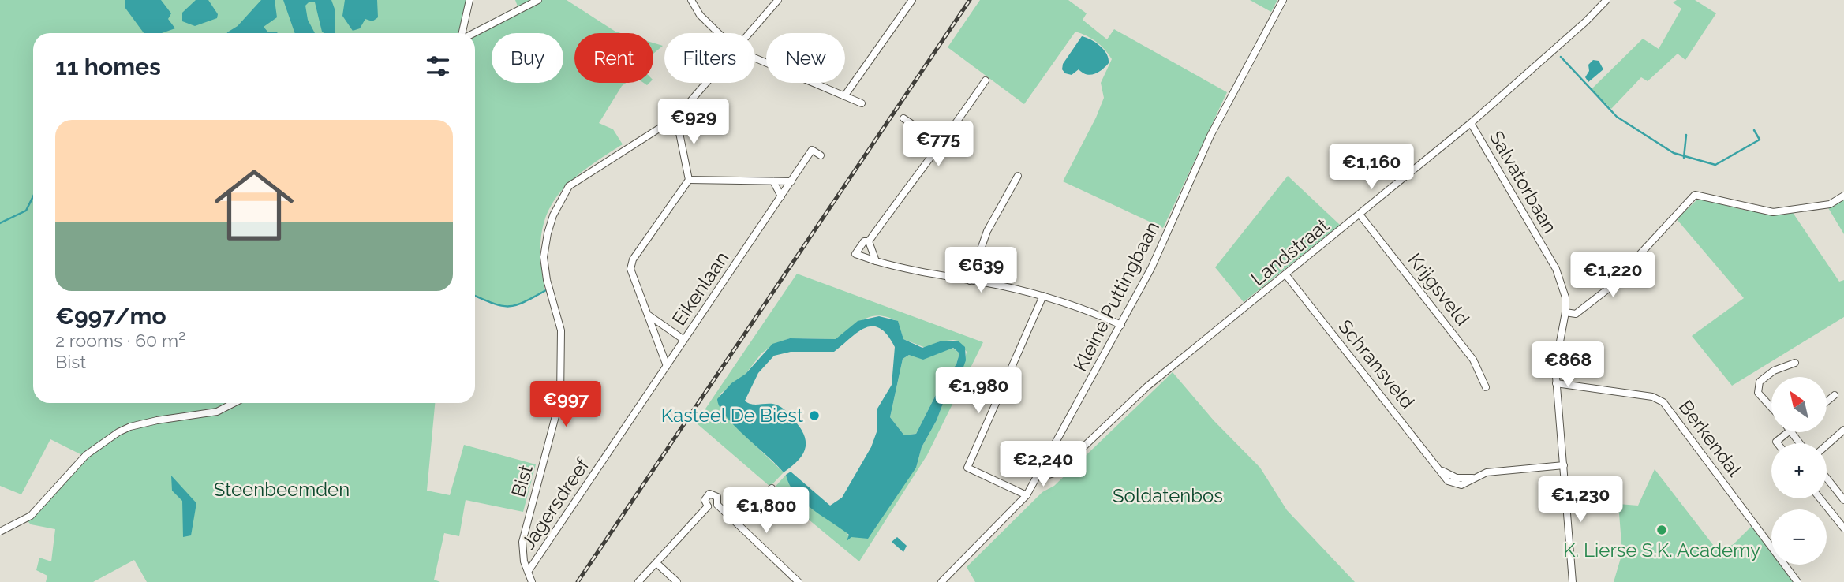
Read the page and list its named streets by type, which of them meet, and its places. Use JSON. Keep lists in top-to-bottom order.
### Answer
{
  "streets": {
    "street": [
      "Salvatorbaan",
      "Landstraat",
      "Eikenlaan",
      "Krijgsveld",
      "Kleine Puttingbaan",
      "Schransveld",
      "Berkendal",
      "Bist",
      "Jagersdreef"
    ]
  },
  "crossings": [
    ["Salvatorbaan", "Landstraat"],
    ["Salvatorbaan", "Schransveld"],
    ["Salvatorbaan", "Berkendal"],
    ["Landstraat", "Krijgsveld"],
    ["Landstraat", "Kleine Puttingbaan"],
    ["Landstraat", "Schransveld"],
    ["Eikenlaan", "Jagersdreef"],
    ["Bist", "Jagersdreef"]
  ],
  "parks": ["Steenbeemden", "Soldatenbos"],
  "places": ["Kasteel De Biest", "K. Lierse S.K. Academy"],
  "north": "top left",
  "page": {
    "chip": [
      "Buy",
      "Rent",
      "Filters",
      "New"
    ],
    "heading": "11 homes",
    "price": [
      "€929",
      "€775",
      "€1,160",
      "€639",
      "€1,220",
      "€868",
      "€1,980",
      "€997",
      "€2,240",
      "€1,230",
      "€1,800"
    ],
    "list": [
      {
        "name": "€997/mo",
        "note": "2 rooms · 60 m² · Bist"
      }
    ],
    "map_buttons": ["+", "−"]
  }
}
